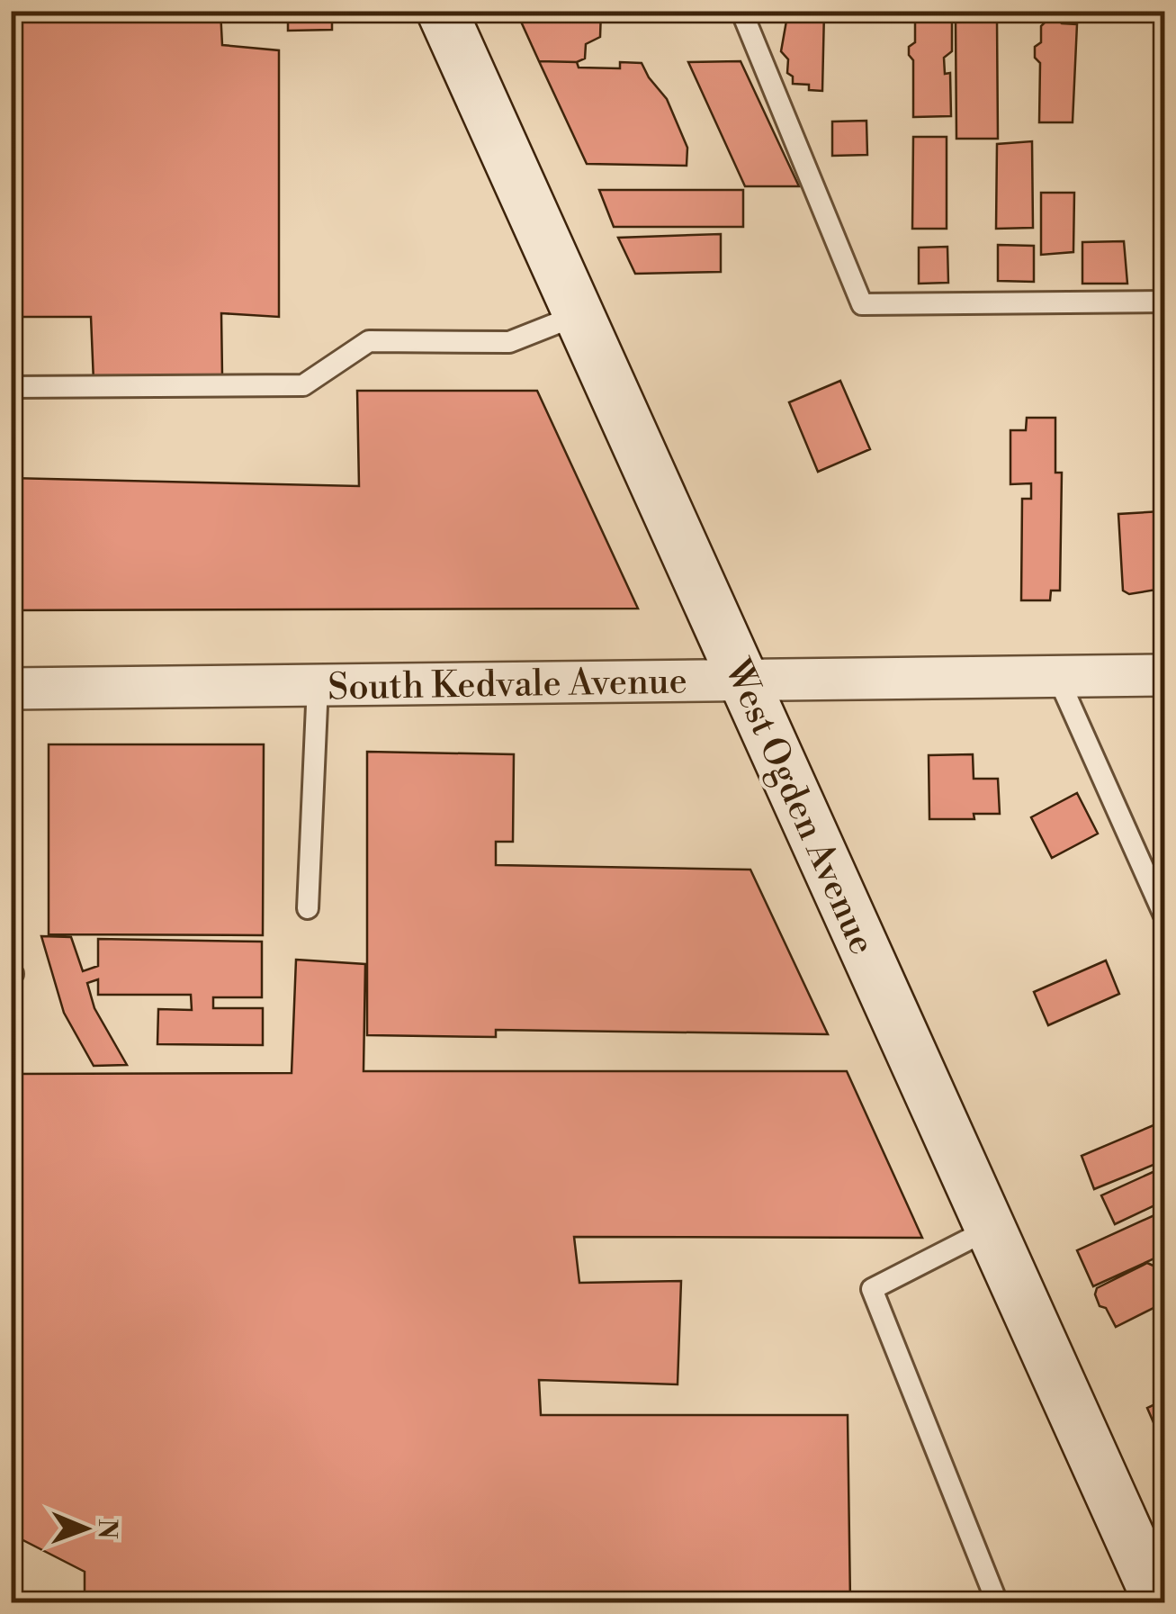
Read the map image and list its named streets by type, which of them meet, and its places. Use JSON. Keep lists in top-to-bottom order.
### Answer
{
  "streets": {
    "main road": ["West Ogden Avenue"],
    "street": ["South Kedvale Avenue"]
  },
  "crossings": [
    ["South Kedvale Avenue", "West Ogden Avenue"]
  ],
  "north": "right"
}
